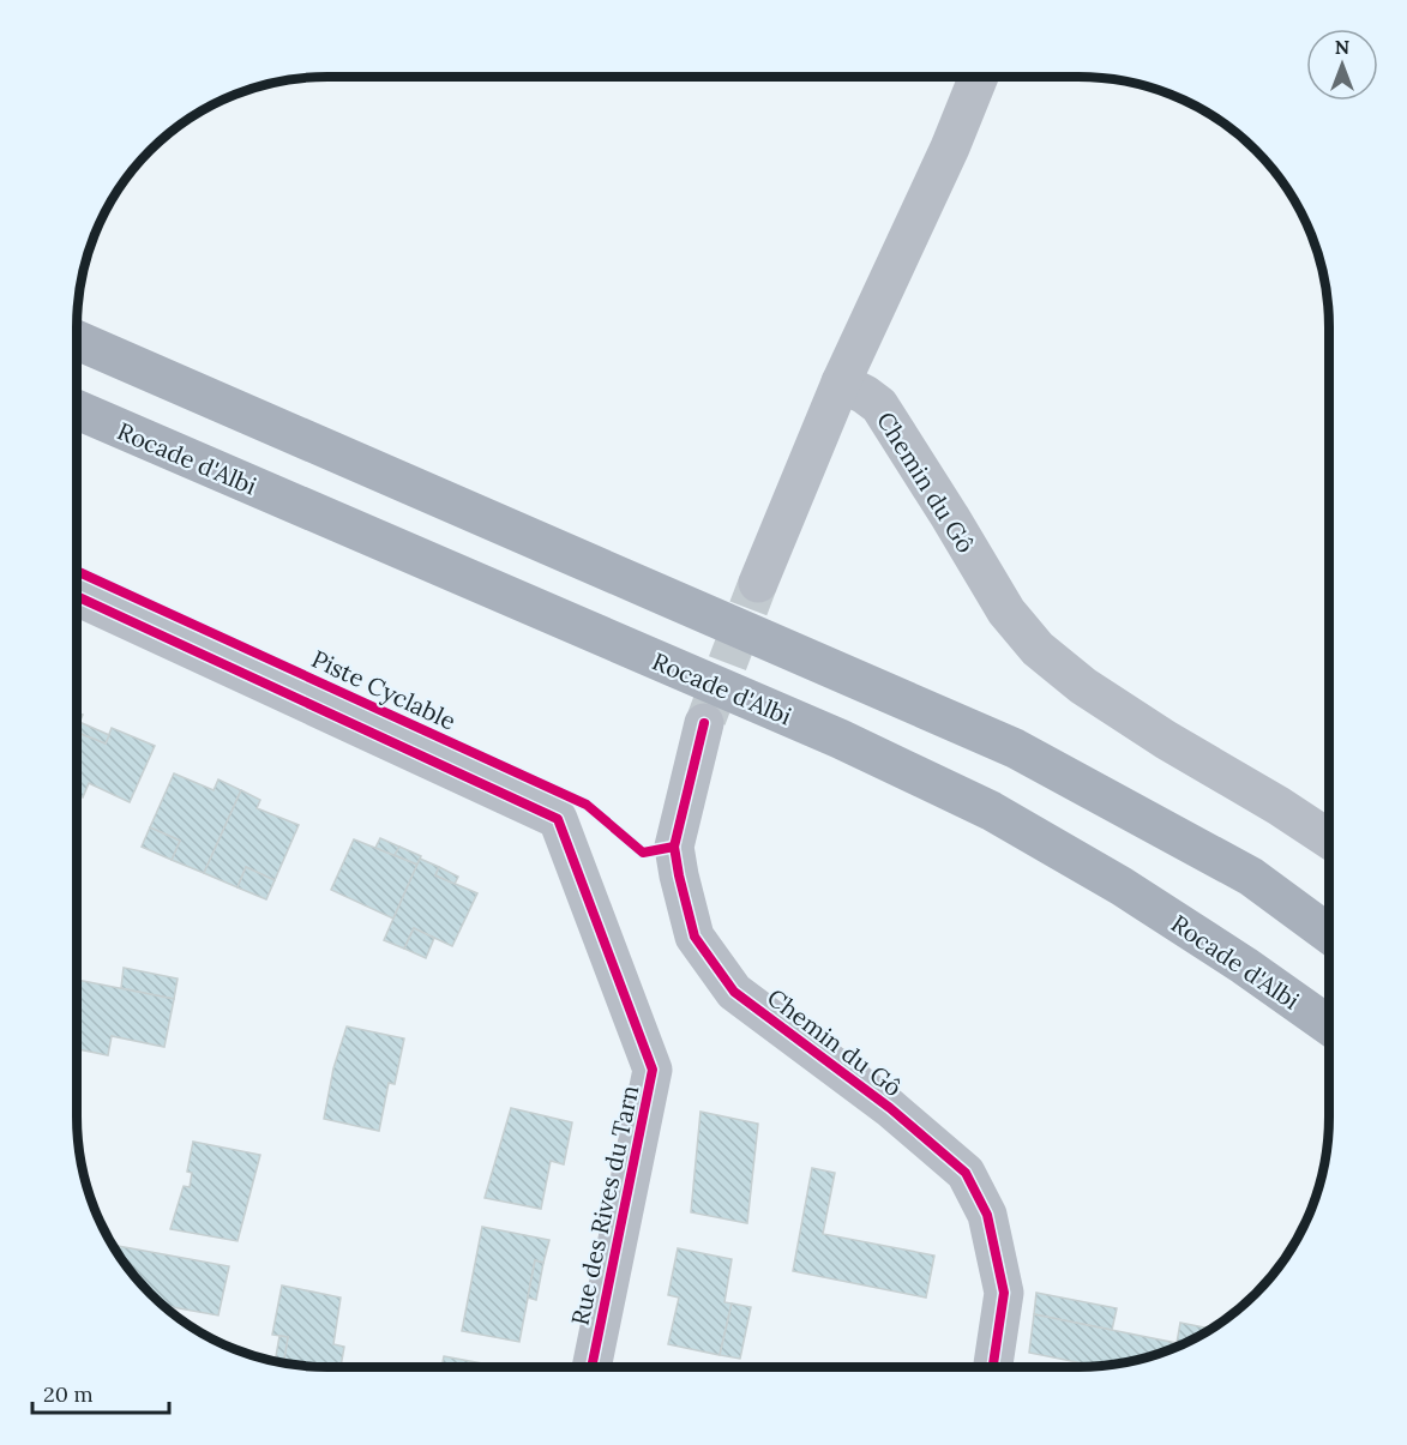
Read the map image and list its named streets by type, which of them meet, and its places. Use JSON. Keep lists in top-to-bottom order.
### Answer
{
  "streets": {
    "highway": ["Rocade d'Albi"],
    "street": ["Chemin du Gô", "Rue des Rives du Tarn"],
    "cycle path": ["Piste Cyclable"]
  },
  "scale_bar": "20 m",
  "north": "top"
}
